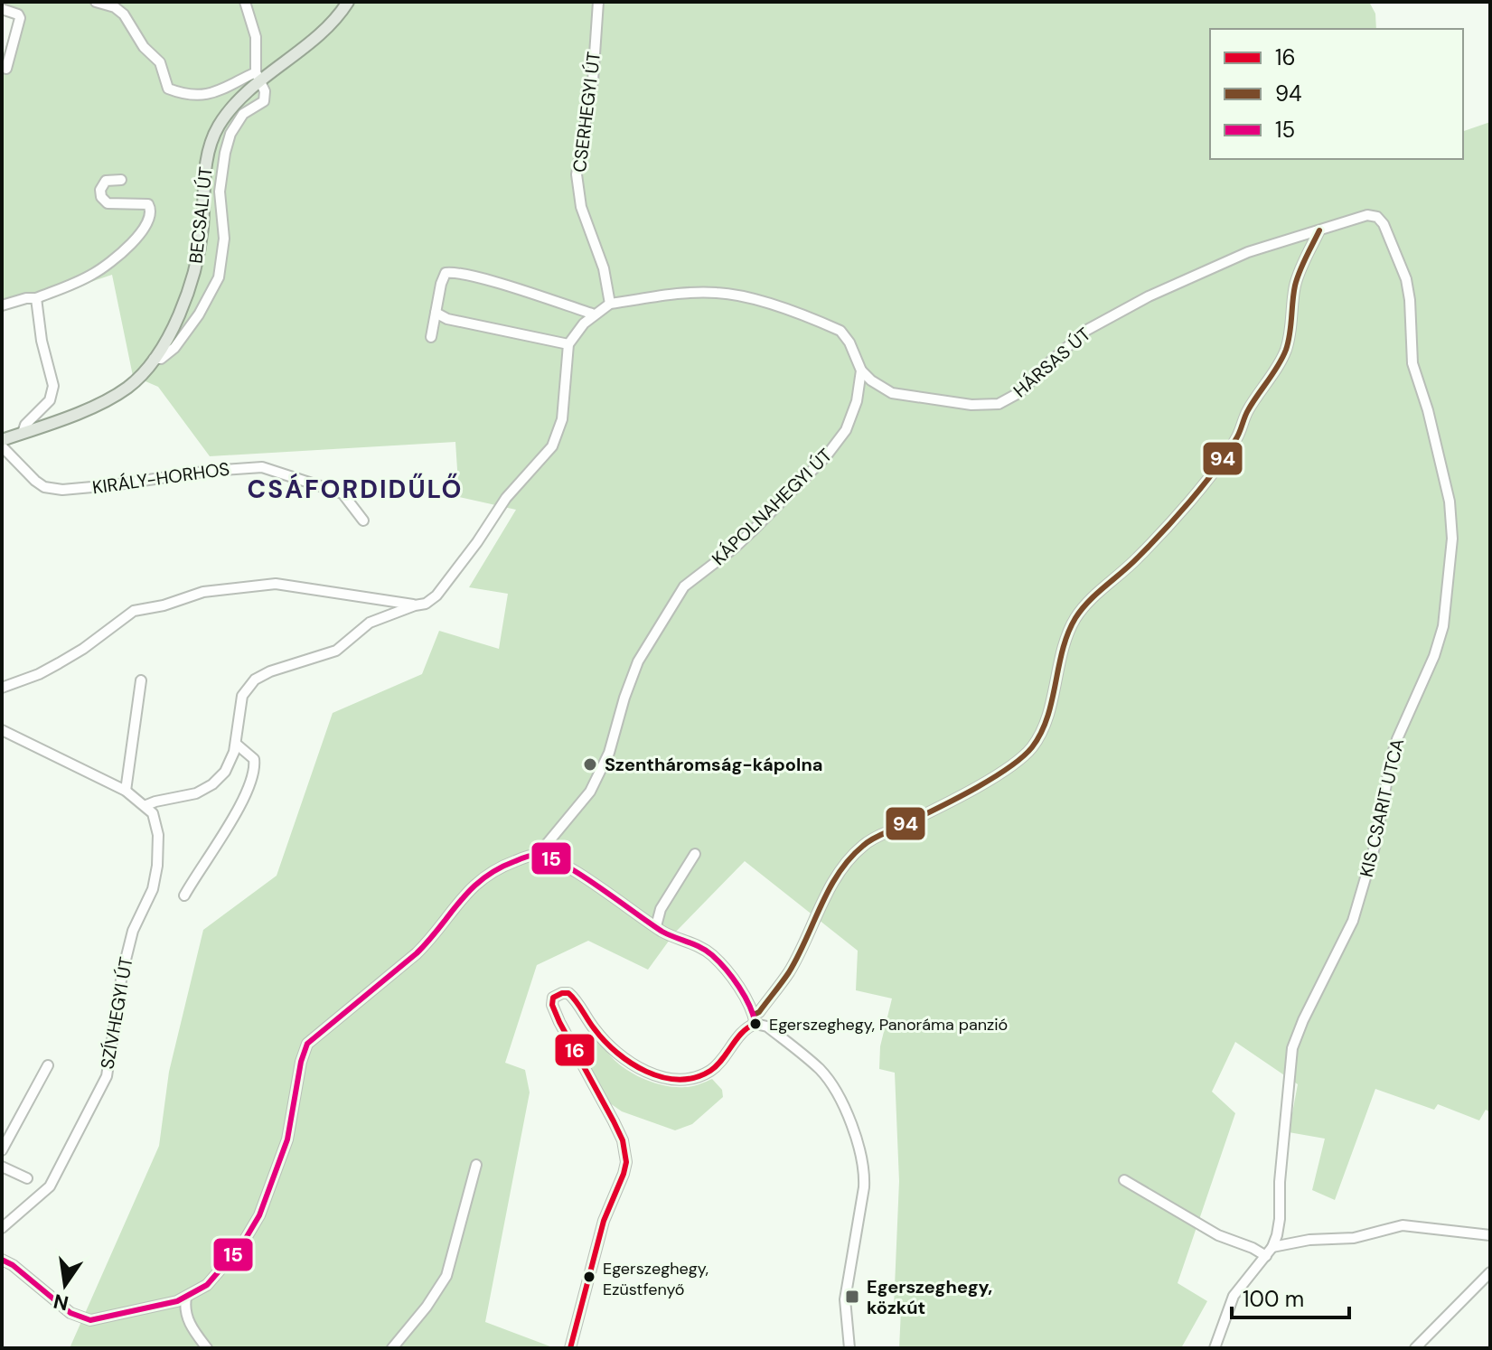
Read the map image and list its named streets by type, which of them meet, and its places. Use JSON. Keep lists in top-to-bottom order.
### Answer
{
  "streets": {
    "main road": ["BECSALI ÚT"],
    "street": [
      "CSERHEGYI ÚT",
      "HÁRSAS ÚT",
      "KIRÁLY-HORHOS",
      "KÁPOLNAHEGYI ÚT",
      "KIS CSARIT UTCA",
      "SZÍVHEGYI ÚT"
    ]
  },
  "crossings": [
    ["HÁRSAS ÚT", "KÁPOLNAHEGYI ÚT"],
    ["HÁRSAS ÚT", "KIS CSARIT UTCA"]
  ],
  "districts": ["CSÁFORDIDŰLŐ"],
  "places": {
    "other": ["Szentháromság-kápolna", "Egerszeghegy, Panoráma panzió", "Egerszeghegy, Ezüstfenyő"],
    "transit": ["Egerszeghegy, közkút"]
  },
  "lines": ["transit line 94", "transit line 15", "transit line 16"],
  "legend": ["16", "94", "15"],
  "scale_bar": "100 m",
  "north": "bottom"
}
